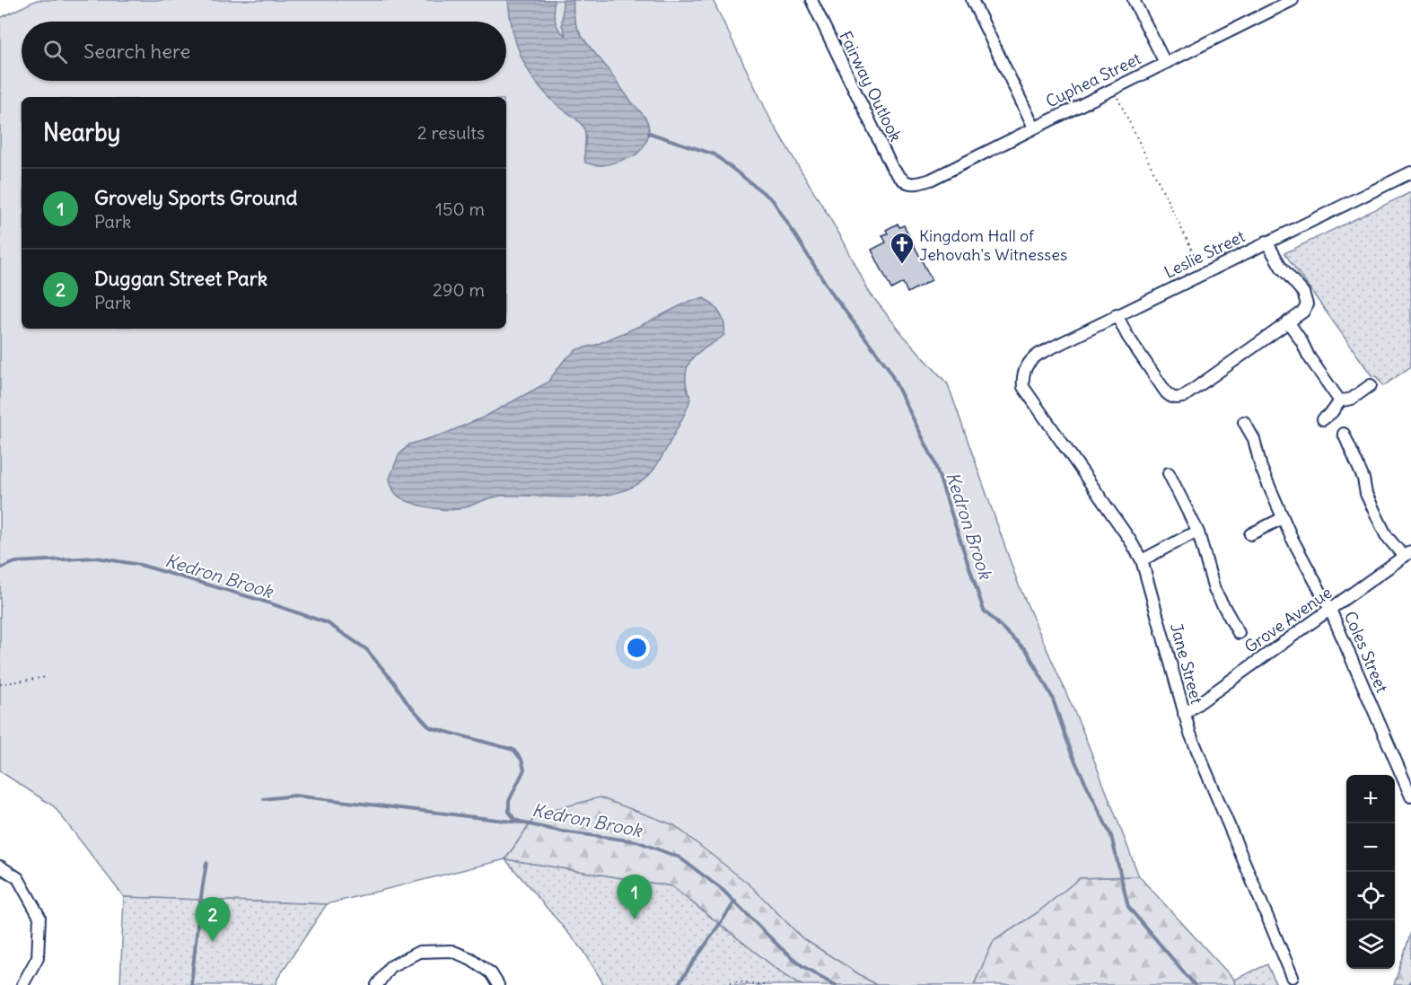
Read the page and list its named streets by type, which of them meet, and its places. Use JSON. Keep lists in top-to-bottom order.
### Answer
{
  "streets": {
    "street": [
      "Cuphea Street",
      "Fairway Outlook",
      "Leslie Street",
      "Grove Avenue",
      "Coles Street",
      "Jane Street"
    ]
  },
  "crossings": [
    ["Cuphea Street", "Fairway Outlook"],
    ["Leslie Street", "Jane Street"],
    ["Grove Avenue", "Coles Street"],
    ["Grove Avenue", "Jane Street"]
  ],
  "water": ["Kedron Brook"],
  "places": {
    "church": ["Kingdom Hall of Jehovah's Witnesses"]
  },
  "page": {
    "search": "Search here",
    "heading": ["Nearby", "2 results"],
    "list": [
      {
        "mark": "1",
        "name": "Grovely Sports Ground",
        "note": "Park",
        "value": "150 m"
      },
      {
        "mark": "2",
        "name": "Duggan Street Park",
        "note": "Park",
        "value": "290 m"
      }
    ],
    "map_buttons": ["+", "−"],
    "pins": ["1", "2"]
  }
}
